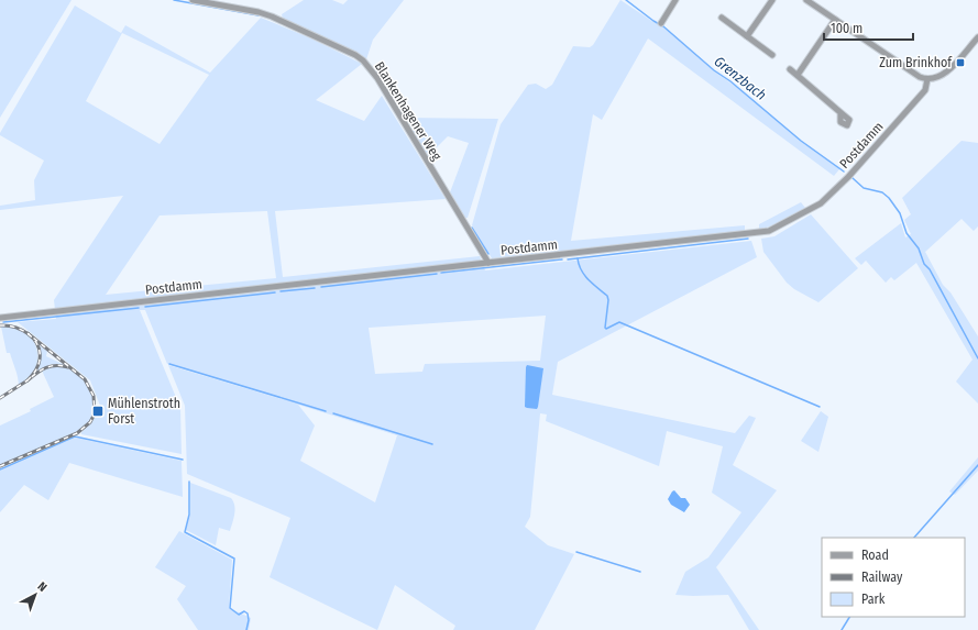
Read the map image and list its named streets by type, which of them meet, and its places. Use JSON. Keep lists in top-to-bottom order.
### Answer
{
  "streets": {
    "street": ["Blankenhagener Weg", "Postdamm"]
  },
  "crossings": [
    ["Blankenhagener Weg", "Postdamm"]
  ],
  "water": ["Grenzbach"],
  "places": {
    "transit": ["Zum Brinkhof", "Mühlenstroth Forst"]
  },
  "legend": ["Road", "Railway", "Park"],
  "scale_bar": "100 m",
  "north": "top right"
}
